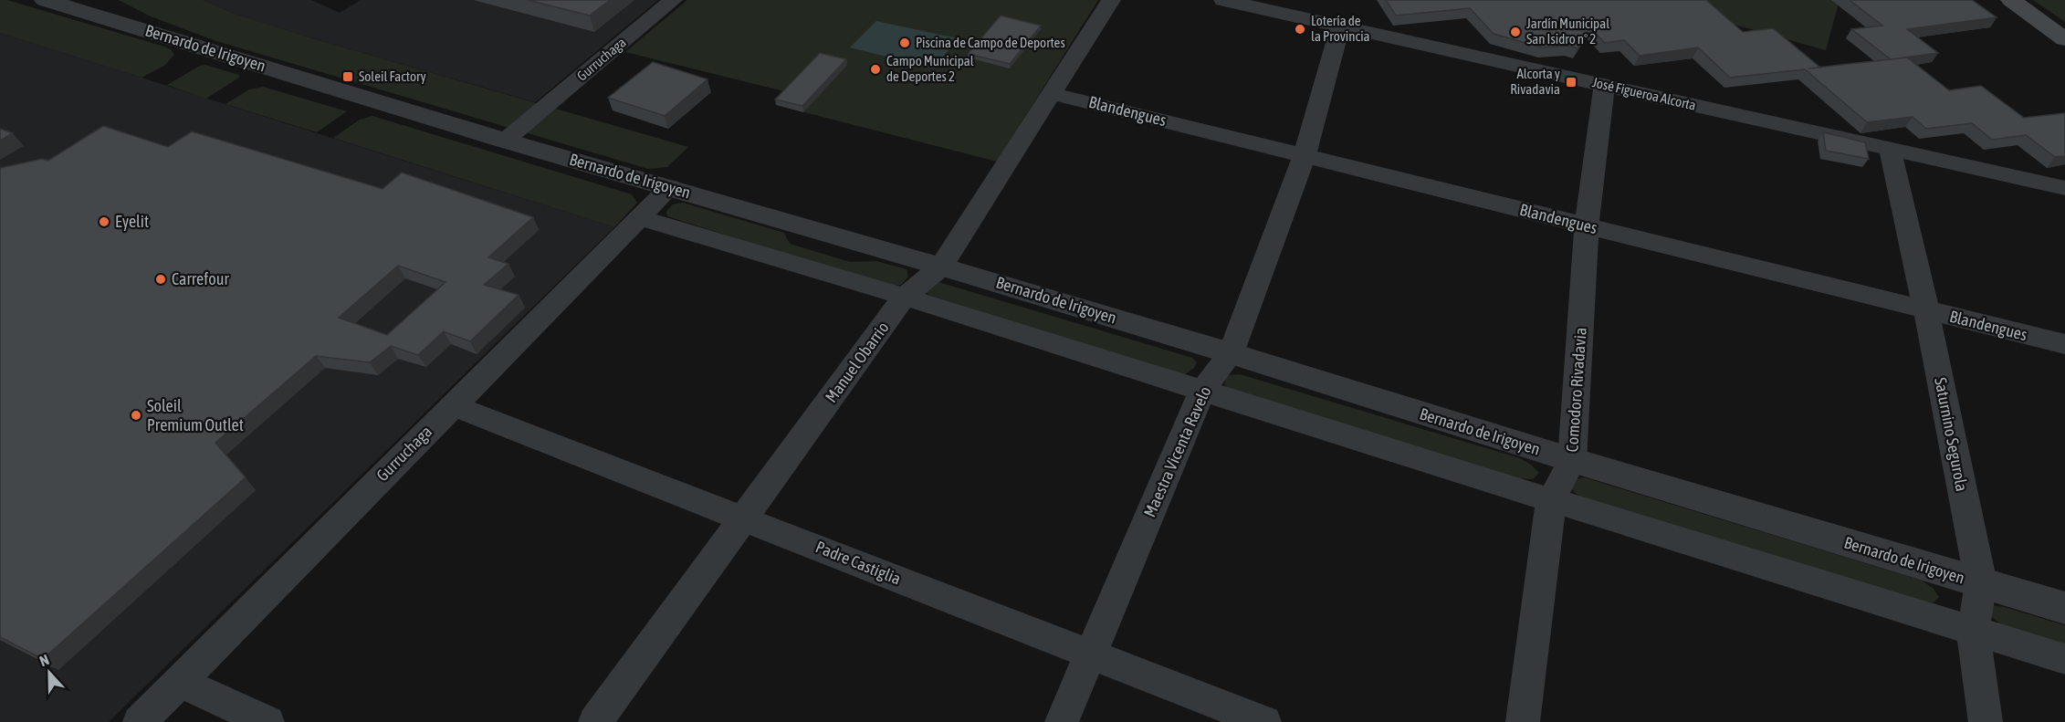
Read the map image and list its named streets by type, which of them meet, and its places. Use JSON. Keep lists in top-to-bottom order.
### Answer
{
  "streets": {
    "street": [
      "Bernardo de Irigoyen",
      "Gurruchaga",
      "José Figueroa Alcorta",
      "Blandengues",
      "Manuel Obarrio",
      "Comodoro Rivadavia",
      "Saturnino Segurola",
      "Maestra Vicenta Ravelo",
      "Padre Castiglia"
    ]
  },
  "crossings": [
    ["Bernardo de Irigoyen", "Gurruchaga"],
    ["Bernardo de Irigoyen", "Manuel Obarrio"],
    ["Bernardo de Irigoyen", "Comodoro Rivadavia"],
    ["Bernardo de Irigoyen", "Saturnino Segurola"],
    ["Bernardo de Irigoyen", "Maestra Vicenta Ravelo"],
    ["Gurruchaga", "Padre Castiglia"],
    ["José Figueroa Alcorta", "Comodoro Rivadavia"],
    ["José Figueroa Alcorta", "Saturnino Segurola"],
    ["José Figueroa Alcorta", "Maestra Vicenta Ravelo"],
    ["Blandengues", "Manuel Obarrio"],
    ["Blandengues", "Comodoro Rivadavia"],
    ["Blandengues", "Saturnino Segurola"],
    ["Blandengues", "Maestra Vicenta Ravelo"],
    ["Manuel Obarrio", "Padre Castiglia"],
    ["Maestra Vicenta Ravelo", "Padre Castiglia"]
  ],
  "places": {
    "other": [
      "Lotería de la Provincia",
      "Jardín Municipal San Isidro n° 2",
      "Piscina de Campo de Deportes",
      "Campo Municipal de Deportes 2",
      "Eyelit",
      "Carrefour",
      "Soleil Premium Outlet"
    ],
    "transit": ["Soleil Factory", "Alcorta y Rivadavia"]
  },
  "north": "top"
}
